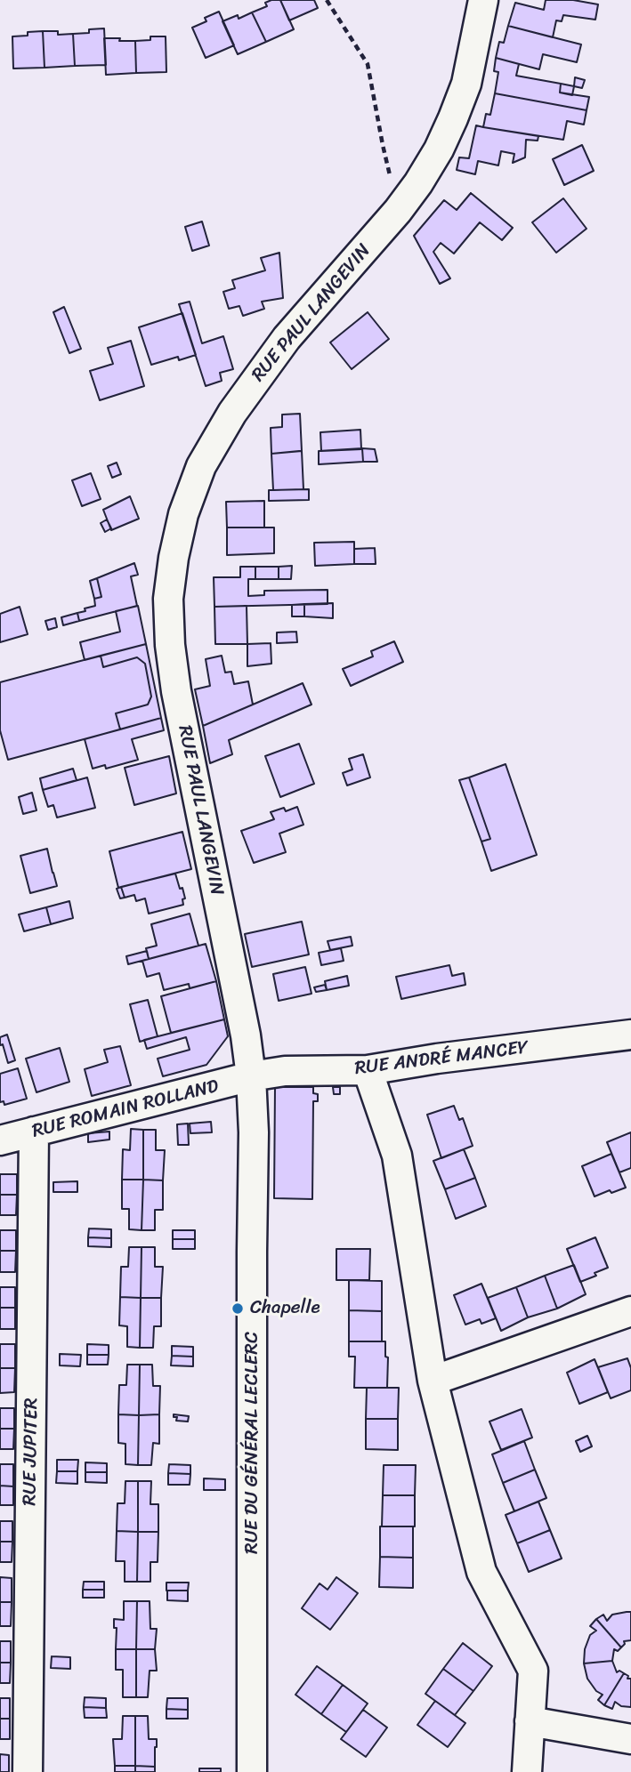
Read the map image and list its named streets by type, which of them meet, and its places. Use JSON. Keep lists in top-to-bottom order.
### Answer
{
  "streets": {
    "street": [
      "RUE PAUL LANGEVIN",
      "RUE ANDRÉ MANCEY",
      "RUE ROMAIN ROLLAND",
      "RUE DU GÉNÉRAL LECLERC",
      "RUE JUPITER"
    ]
  },
  "crossings": [
    ["RUE PAUL LANGEVIN", "RUE ANDRÉ MANCEY"],
    ["RUE PAUL LANGEVIN", "RUE ROMAIN ROLLAND"],
    ["RUE PAUL LANGEVIN", "RUE DU GÉNÉRAL LECLERC"],
    ["RUE ANDRÉ MANCEY", "RUE ROMAIN ROLLAND"],
    ["RUE ANDRÉ MANCEY", "RUE DU GÉNÉRAL LECLERC"],
    ["RUE ROMAIN ROLLAND", "RUE DU GÉNÉRAL LECLERC"],
    ["RUE ROMAIN ROLLAND", "RUE JUPITER"]
  ],
  "places": ["Chapelle"]
}
